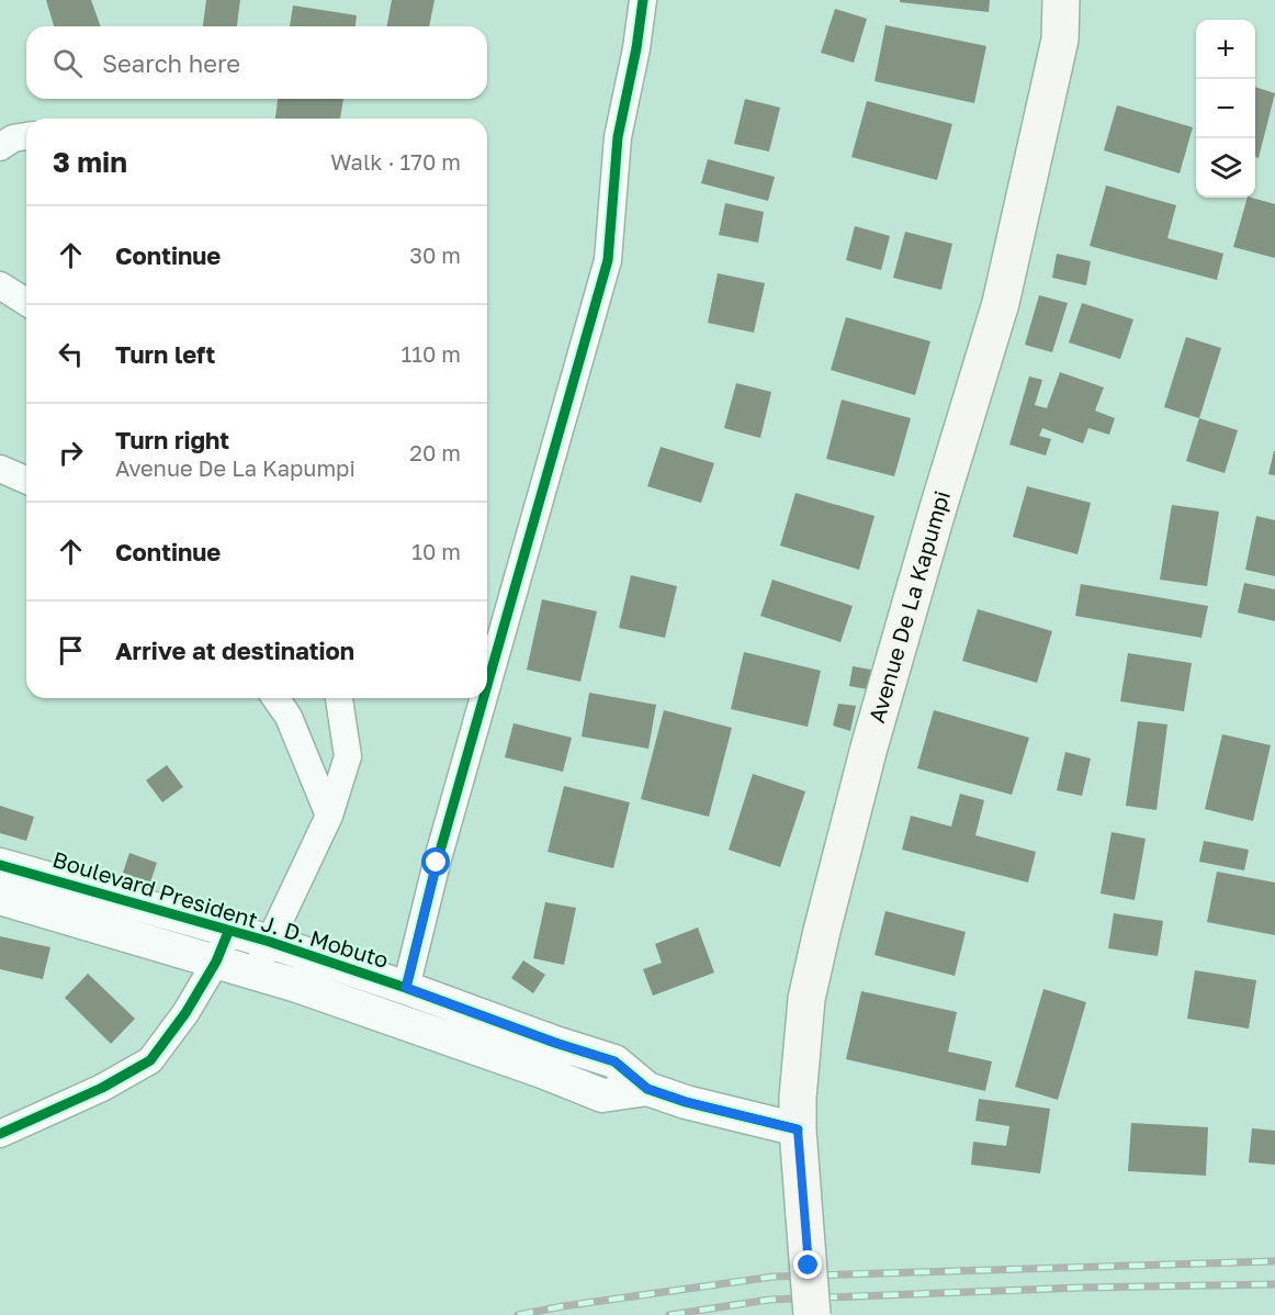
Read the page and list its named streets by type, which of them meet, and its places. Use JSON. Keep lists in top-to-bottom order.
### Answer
{
  "streets": {
    "main road": ["Avenue De La Kapumpi"],
    "street": ["Boulevard President J. D. Mobuto"]
  },
  "crossings": [
    ["Avenue De La Kapumpi", "Boulevard President J. D. Mobuto"]
  ],
  "page": {
    "map_buttons": ["+", "−"],
    "search": "Search here",
    "heading": ["3 min", "Walk · 170 m"],
    "list": [
      ["Continue", "30 m"],
      ["Turn left", "110 m"],
      ["Turn right", "Avenue De La Kapumpi", "20 m"],
      ["Continue", "10 m"],
      "Arrive at destination"
    ]
  }
}
